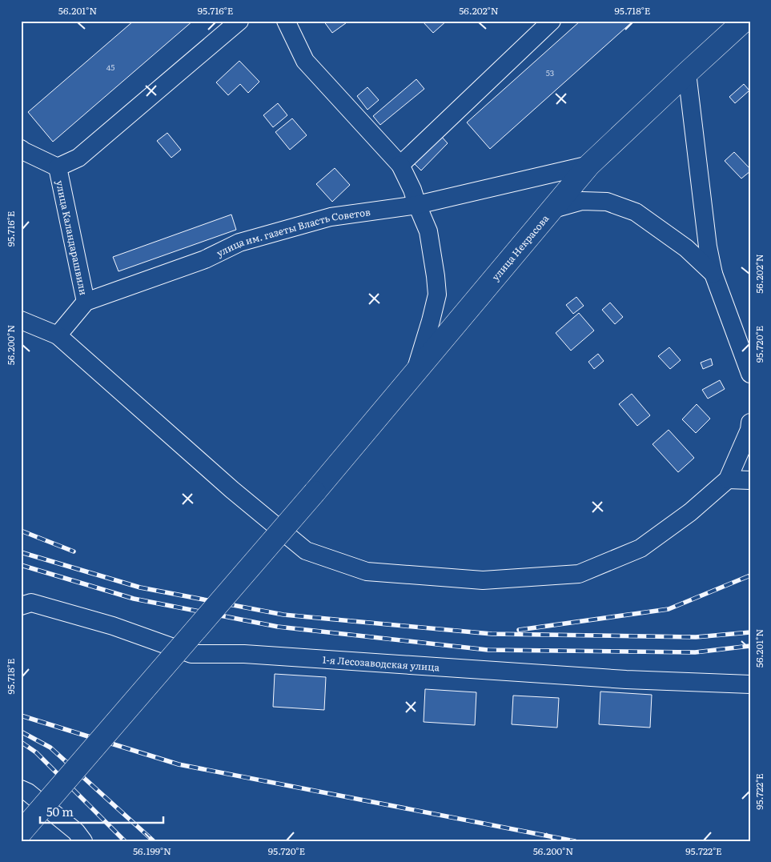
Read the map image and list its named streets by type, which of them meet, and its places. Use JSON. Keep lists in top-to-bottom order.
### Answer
{
  "streets": {
    "main road": ["улица Некрасова"],
    "street": ["улица им. газеты Власть Советов", "улица Каландарашвили", "1-я Лесозаводская улица"]
  },
  "crossings": [
    ["улица им. газеты Власть Советов", "улица Каландарашвили"],
    ["улица им. газеты Власть Советов", "улица Некрасова"]
  ],
  "house_numbers": ["45", "53"],
  "scale_bar": "50 m",
  "coordinates": [
    "56.201°N",
    "95.716°E",
    "56.202°N",
    "95.718°E",
    "95.720°E",
    "56.200°N",
    "95.722°E",
    "56.199°N"
  ]
}
